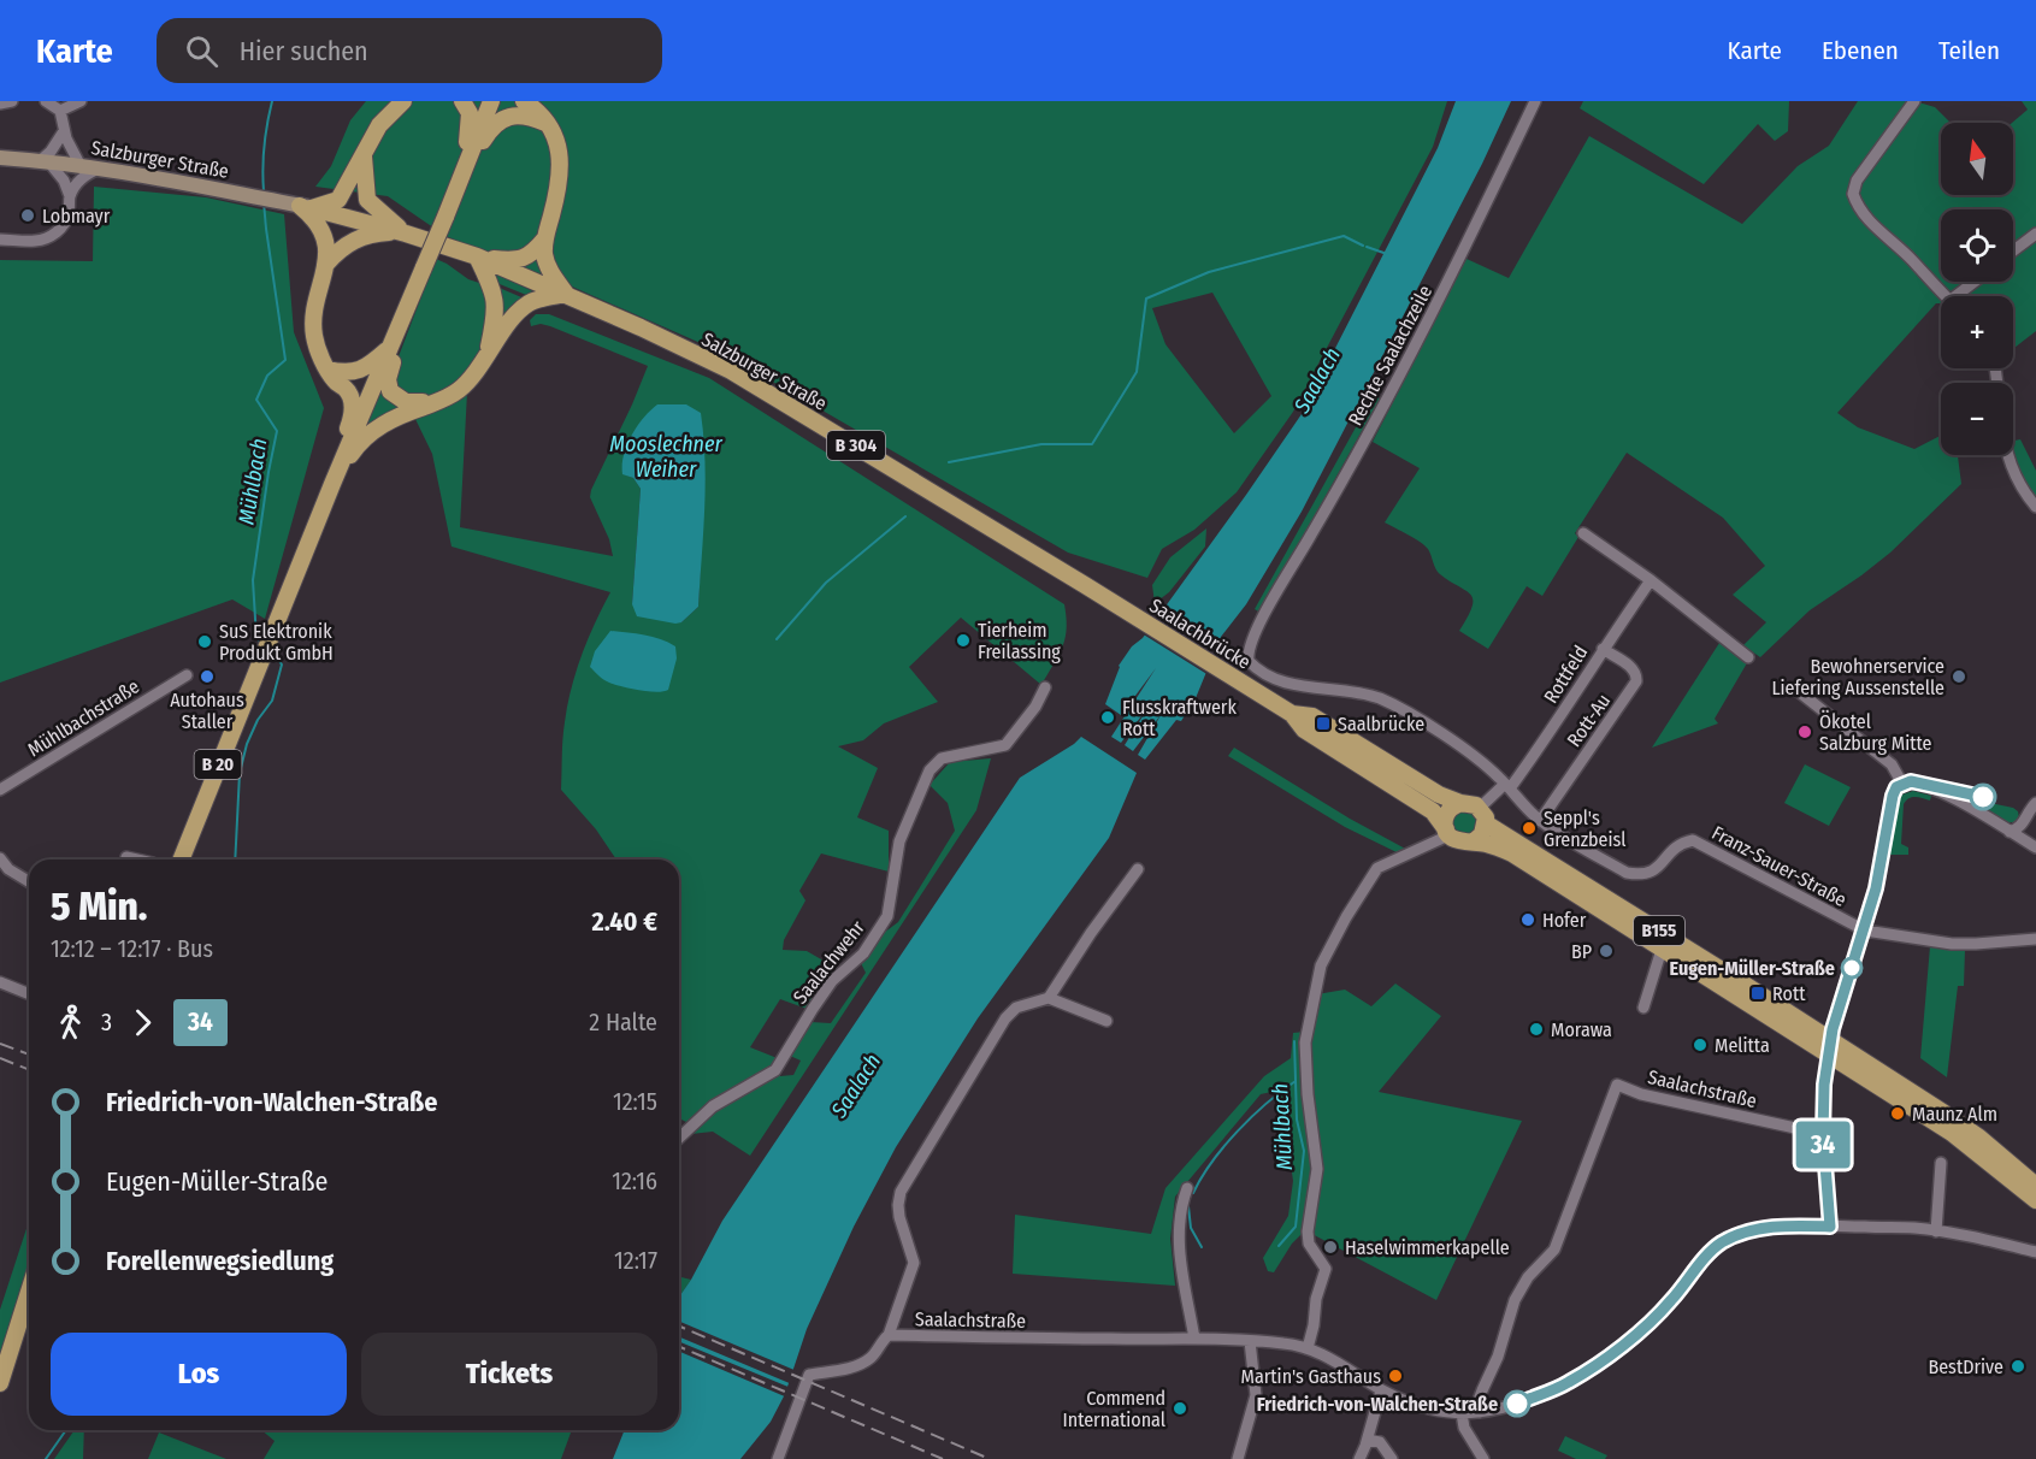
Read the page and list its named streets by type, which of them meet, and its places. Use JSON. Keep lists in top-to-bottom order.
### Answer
{
  "streets": {
    "main road": [
      "Salzburger Straße",
      "B 304",
      "Saalachbrücke",
      "B 20",
      "B155"
    ],
    "street": [
      "Rechte Saalachzeile",
      "Rottfeld",
      "Mühlbachstraße",
      "Rott-Au",
      "Franz-Sauer-Straße",
      "Saalachwehr",
      "Saalachstraße"
    ]
  },
  "crossings": [
    ["Salzburger Straße", "B 304"],
    ["Salzburger Straße", "Saalachbrücke"],
    ["Rechte Saalachzeile", "Franz-Sauer-Straße"],
    ["Rottfeld", "Rott-Au"],
    ["Rottfeld", "Franz-Sauer-Straße"],
    ["Rott-Au", "Franz-Sauer-Straße"]
  ],
  "water": ["Saalach", "Mooslechner Weiher", "Mühlbach"],
  "places": {
    "other": [
      "Lobmayr",
      "Tierheim Freilassing",
      "SuS Elektronik Produkt GmbH",
      "Autohaus Staller",
      "Bewohnerservice Liefering Aussenstelle",
      "Flusskraftwerk Rott",
      "Ökotel Salzburg Mitte",
      "Seppl's Grenzbeisl",
      "Hofer",
      "BP",
      "Eugen-Müller-Straße",
      "Morawa",
      "Melitta",
      "Maunz Alm",
      "Haselwimmerkapelle",
      "BestDrive",
      "Martin's Gasthaus",
      "Friedrich-von-Walchen-Straße",
      "Commend International"
    ],
    "transit": ["Saalbrücke", "Rott"]
  },
  "lines": ["bus line 34"],
  "north": "top",
  "page": {
    "header": "Karte",
    "search": "Hier suchen",
    "nav": ["Karte", "Ebenen", "Teilen"],
    "on_map": "34",
    "map_buttons": ["+", "−"],
    "heading": ["5 Min.", "12:12 – 12:17 · Bus", "2.40 €"],
    "legs": ["3", "34", "2 Halte"],
    "list": [
      {
        "name": "Friedrich-von-Walchen-Straße",
        "value": "12:15"
      },
      {
        "name": "Eugen-Müller-Straße",
        "value": "12:16"
      },
      {
        "name": "Forellenwegsiedlung",
        "value": "12:17"
      }
    ],
    "buttons": ["Los", "Tickets"]
  }
}
